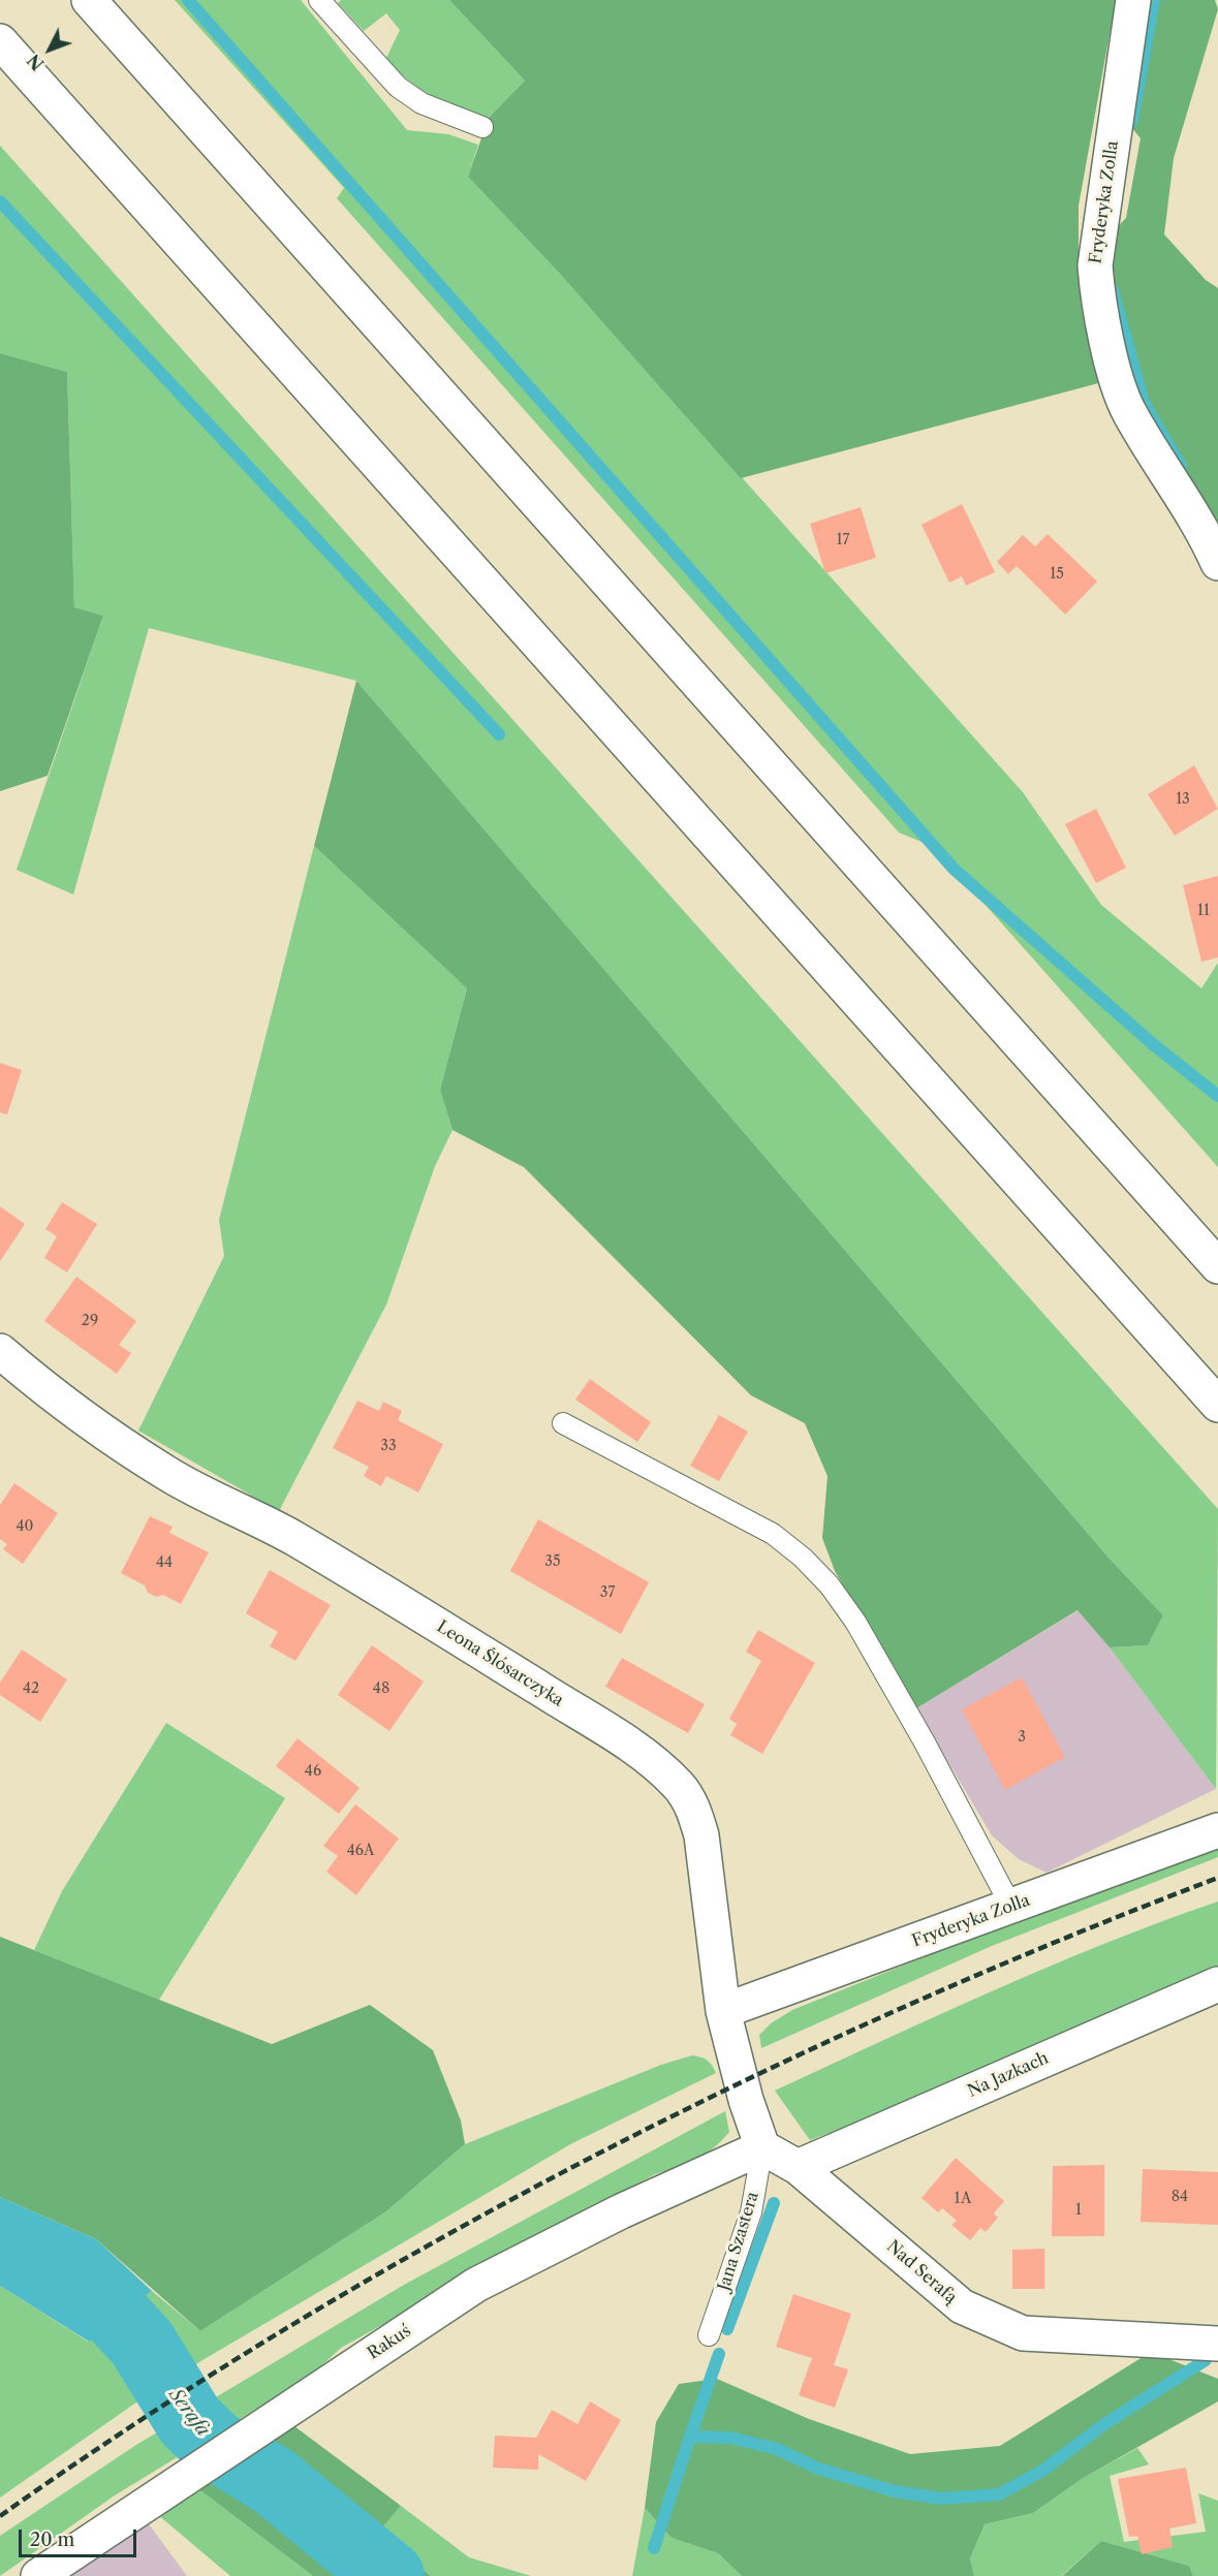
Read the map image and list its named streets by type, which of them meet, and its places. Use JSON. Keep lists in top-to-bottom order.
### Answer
{
  "streets": {
    "main road": [
      "Fryderyka Zolla",
      "Leona Ślósarczyka",
      "Na Jazkach",
      "Nad Serafą",
      "Rakuś"
    ],
    "lane": ["Jana Szastera"]
  },
  "crossings": [
    ["Fryderyka Zolla", "Leona Ślósarczyka"],
    ["Leona Ślósarczyka", "Jana Szastera"],
    ["Leona Ślósarczyka", "Nad Serafą"],
    ["Leona Ślósarczyka", "Rakuś"],
    ["Na Jazkach", "Nad Serafą"],
    ["Jana Szastera", "Nad Serafą"],
    ["Jana Szastera", "Rakuś"],
    ["Nad Serafą", "Rakuś"]
  ],
  "water": ["Serafa"],
  "house_numbers": [
    "17",
    "15",
    "13",
    "11",
    "29",
    "33",
    "40",
    "35",
    "44",
    "37",
    "42",
    "48",
    "3",
    "46",
    "46A",
    "84",
    "1A",
    "1"
  ],
  "scale_bar": "20 m",
  "north": "bottom left"
}
